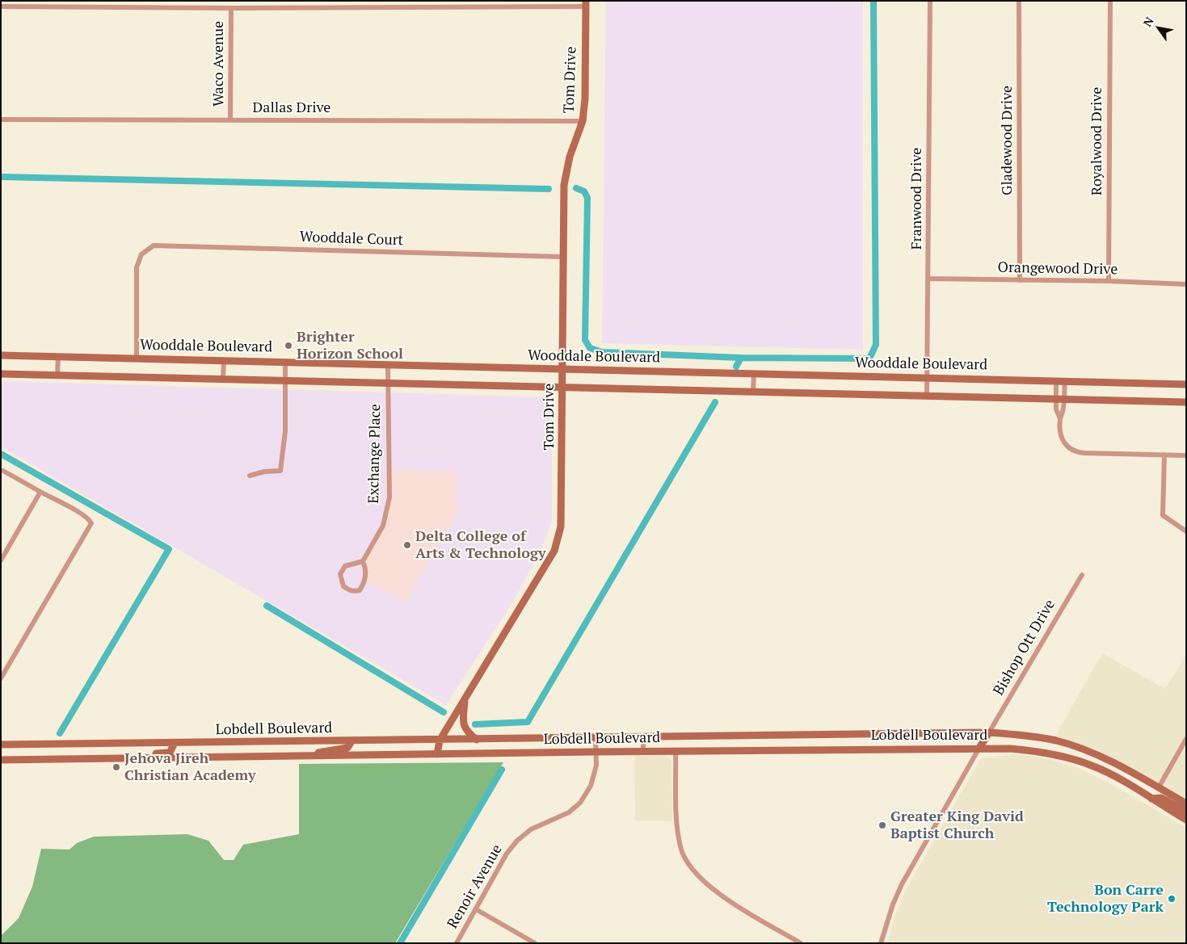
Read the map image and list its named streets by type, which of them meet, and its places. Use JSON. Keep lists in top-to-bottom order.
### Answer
{
  "streets": {
    "street": [
      "Waco Avenue",
      "Tom Drive",
      "Dallas Drive",
      "Gladewood Drive",
      "Royalwood Drive",
      "Franwood Drive",
      "Wooddale Court",
      "Orangewood Drive",
      "Wooddale Boulevard",
      "Exchange Place",
      "Bishop Ott Drive",
      "Lobdell Boulevard",
      "Renoir Avenue"
    ]
  },
  "crossings": [
    ["Waco Avenue", "Dallas Drive"],
    ["Tom Drive", "Dallas Drive"],
    ["Tom Drive", "Wooddale Court"],
    ["Tom Drive", "Wooddale Boulevard"],
    ["Tom Drive", "Lobdell Boulevard"],
    ["Gladewood Drive", "Orangewood Drive"],
    ["Royalwood Drive", "Orangewood Drive"],
    ["Franwood Drive", "Orangewood Drive"],
    ["Franwood Drive", "Wooddale Boulevard"],
    ["Wooddale Court", "Wooddale Boulevard"],
    ["Wooddale Boulevard", "Exchange Place"],
    ["Bishop Ott Drive", "Lobdell Boulevard"],
    ["Lobdell Boulevard", "Renoir Avenue"]
  ],
  "places": [
    "Brighter Horizon School",
    "Delta College of Arts & Technology",
    "Jehova Jireh Christian Academy",
    "Greater King David Baptist Church",
    "Bon Carre Technology Park"
  ],
  "north": "top left"
}
